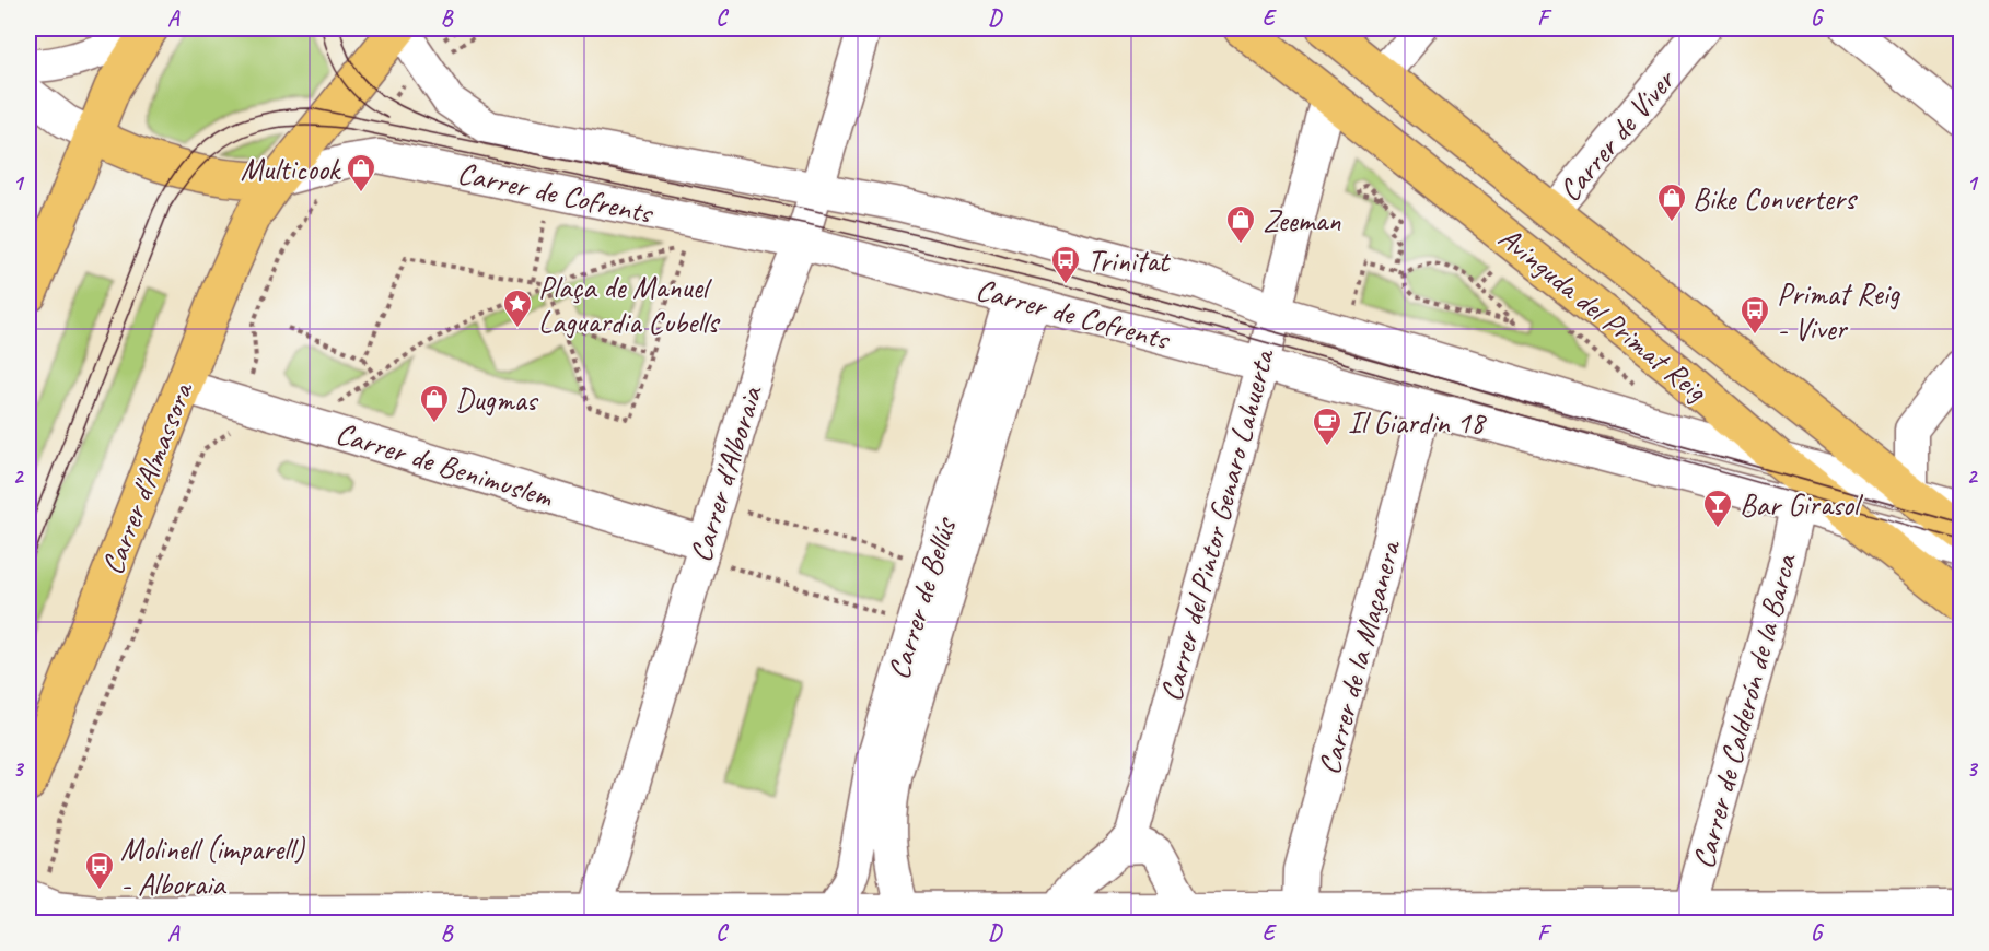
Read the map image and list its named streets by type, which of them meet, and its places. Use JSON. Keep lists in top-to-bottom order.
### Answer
{
  "streets": {
    "main road": ["Avinguda del Primat Reig", "Carrer d'Almassora"],
    "street": [
      "Carrer de Viver",
      "Carrer de Cofrents",
      "Carrer de Benimuslem",
      "Carrer d'Alboraia",
      "Carrer del Pintor Genaro Lahuerta",
      "Carrer de Bellús",
      "Carrer de la Maçanera",
      "Carrer de Calderón de la Barca"
    ]
  },
  "crossings": [
    ["Carrer de Viver", "Avinguda del Primat Reig"],
    ["Carrer de Cofrents", "Avinguda del Primat Reig"],
    ["Carrer de Cofrents", "Carrer d'Alboraia"],
    ["Carrer de Cofrents", "Carrer d'Almassora"],
    ["Carrer de Cofrents", "Carrer del Pintor Genaro Lahuerta"],
    ["Carrer de Cofrents", "Carrer de Bellús"],
    ["Carrer de Cofrents", "Carrer de la Maçanera"],
    ["Carrer de Cofrents", "Carrer de Calderón de la Barca"],
    ["Avinguda del Primat Reig", "Carrer del Pintor Genaro Lahuerta"],
    ["Avinguda del Primat Reig", "Carrer de Calderón de la Barca"],
    ["Carrer de Benimuslem", "Carrer d'Alboraia"],
    ["Carrer de Benimuslem", "Carrer d'Almassora"]
  ],
  "places": {
    "shop": [
      "Multicook",
      "Bike Converters",
      "Zeeman",
      "Dugmas"
    ],
    "bus stop": ["Trinitat", "Primat Reig - Viver", "Molinell (imparell) - Alboraia"],
    "place": ["Plaça de Manuel Laguardia Cubells"],
    "cafe": ["Il Giardin 18"],
    "bar": ["Bar Girasol"]
  },
  "grid": {
    "columns": [
      "A",
      "B",
      "C",
      "D",
      "E",
      "F",
      "G"
    ],
    "rows": ["1", "2", "3"]
  }
}
